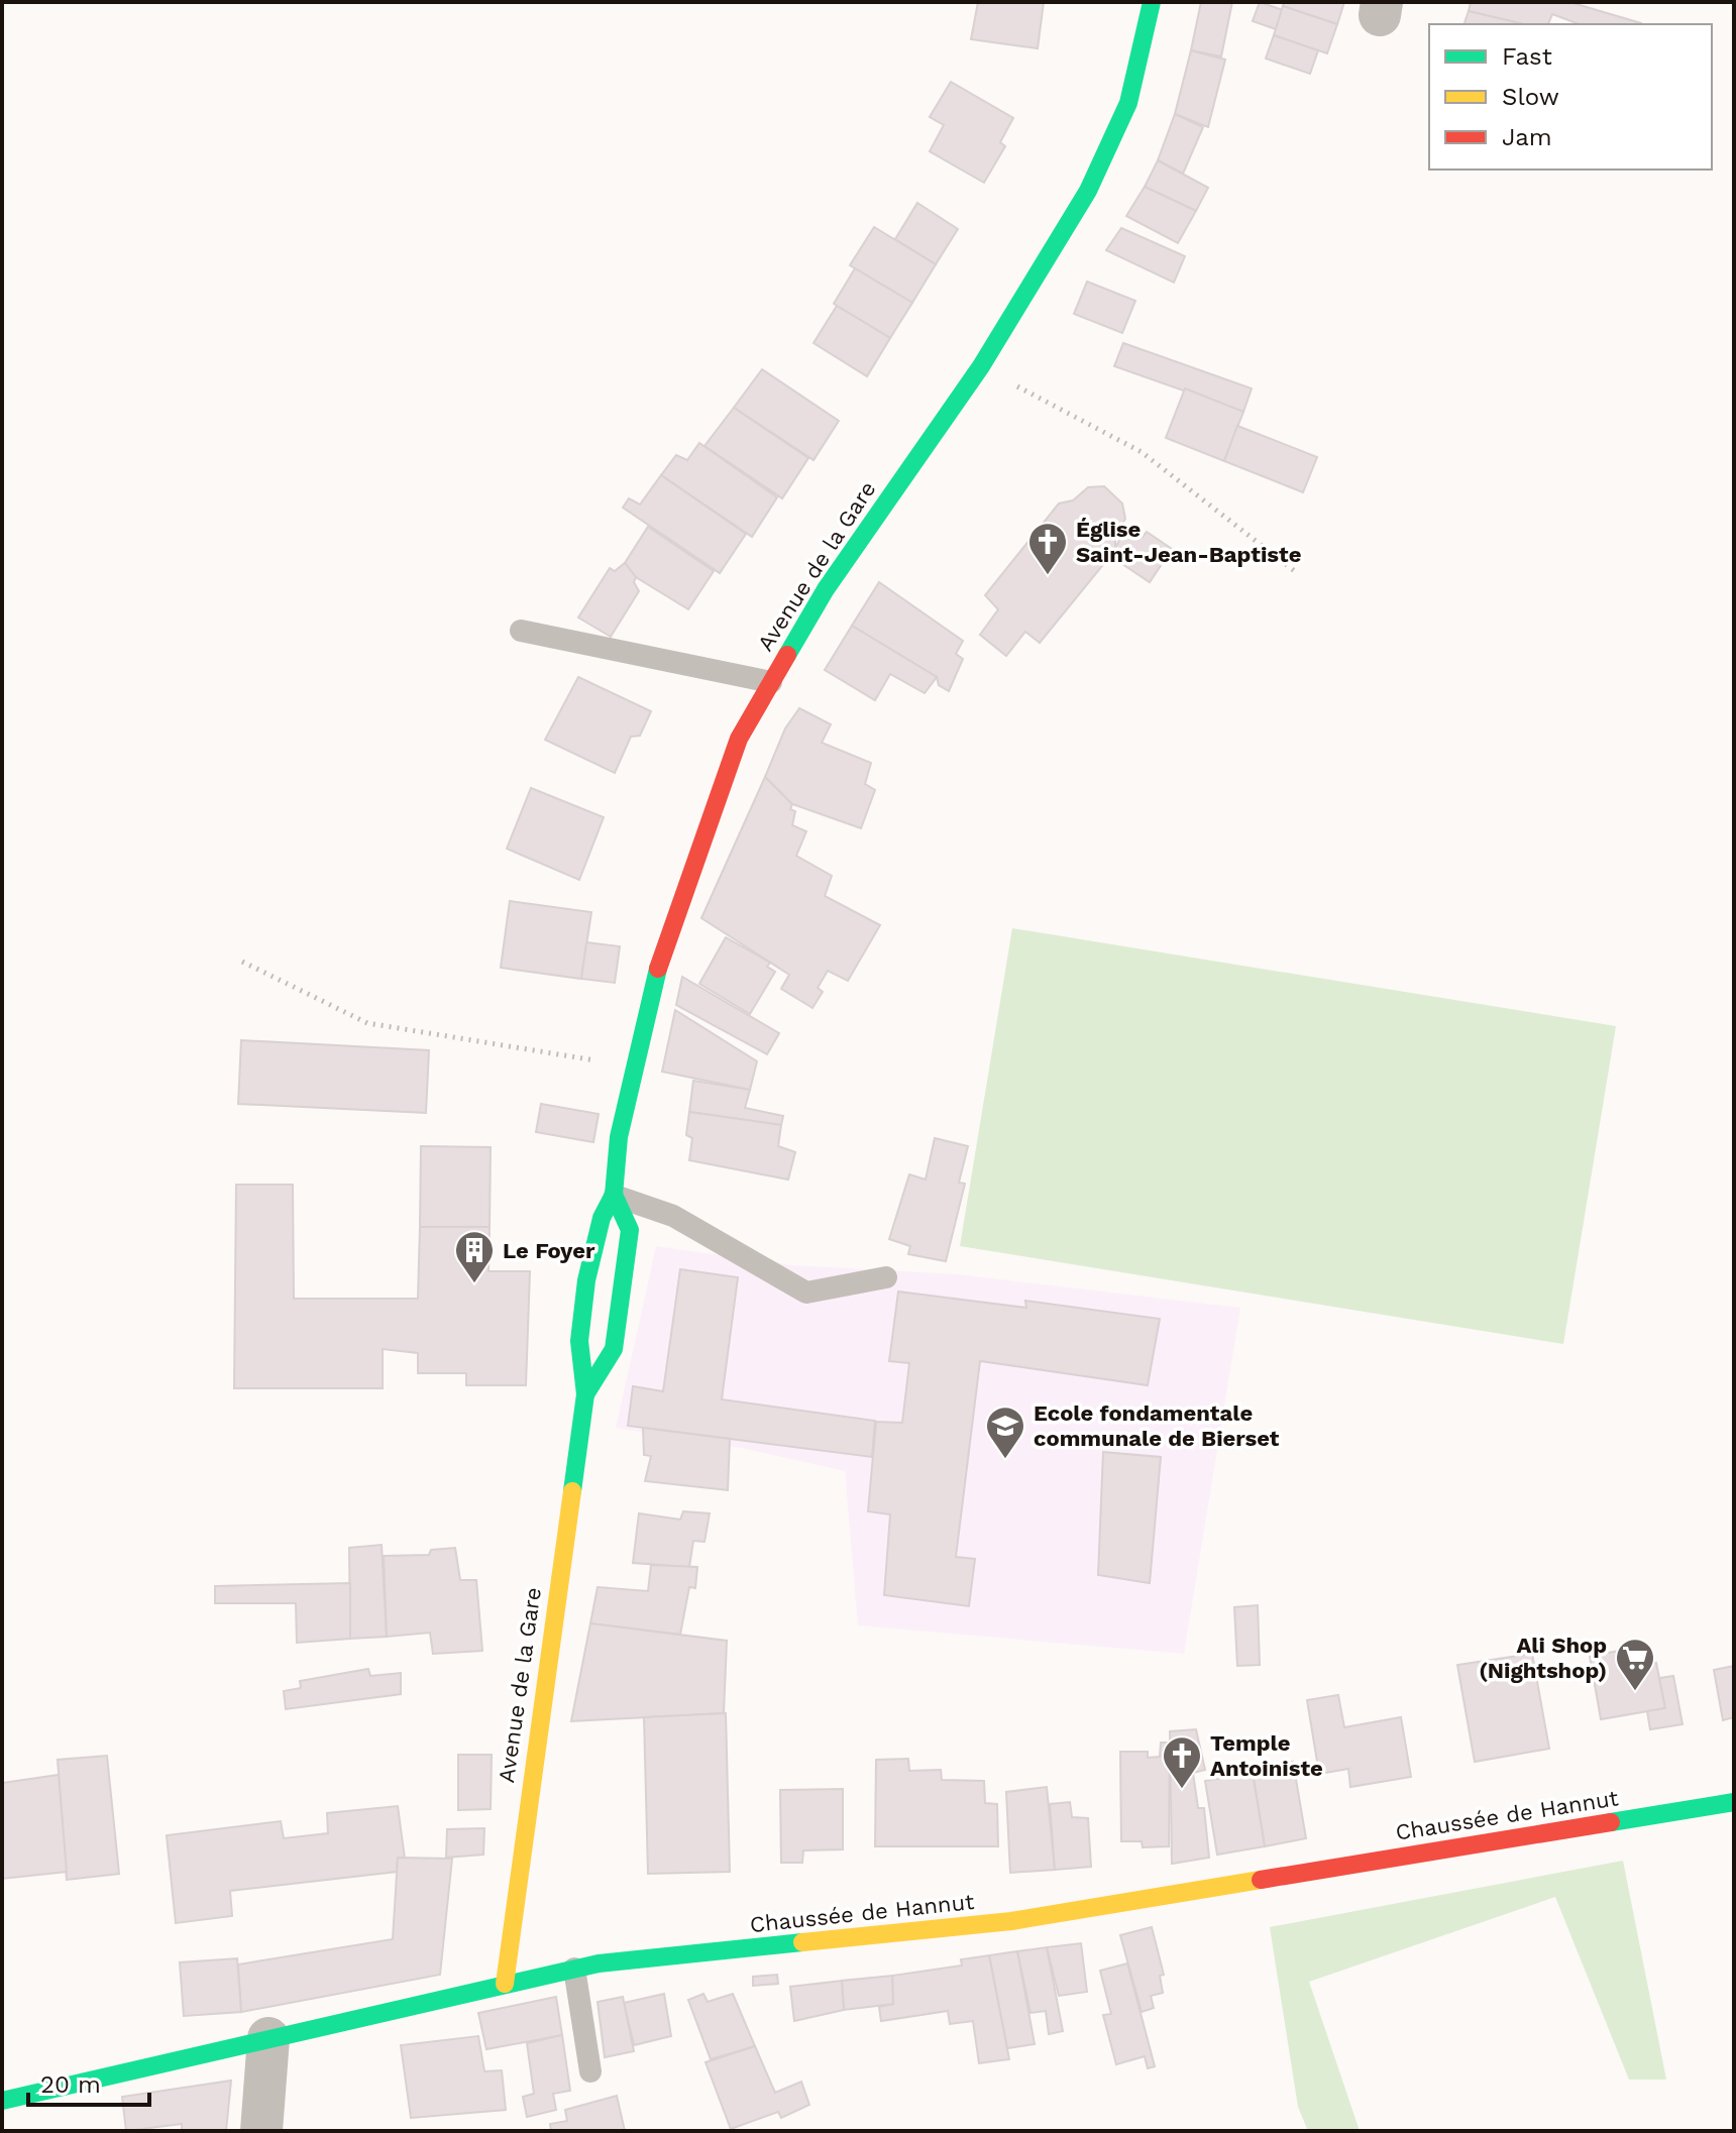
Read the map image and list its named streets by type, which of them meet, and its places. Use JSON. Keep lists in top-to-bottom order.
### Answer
{
  "streets": {
    "street": ["Avenue de la Gare", "Chaussée de Hannut"]
  },
  "crossings": [
    ["Avenue de la Gare", "Chaussée de Hannut"]
  ],
  "places": {
    "church": ["Église Saint-Jean-Baptiste", "Temple Antoiniste"],
    "building": ["Le Foyer"],
    "school or university": ["Ecole fondamentale communale de Bierset"],
    "supermarket": ["Ali Shop (Nightshop)"]
  },
  "legend": ["Fast", "Slow", "Jam"],
  "scale_bar": "20 m"
}
